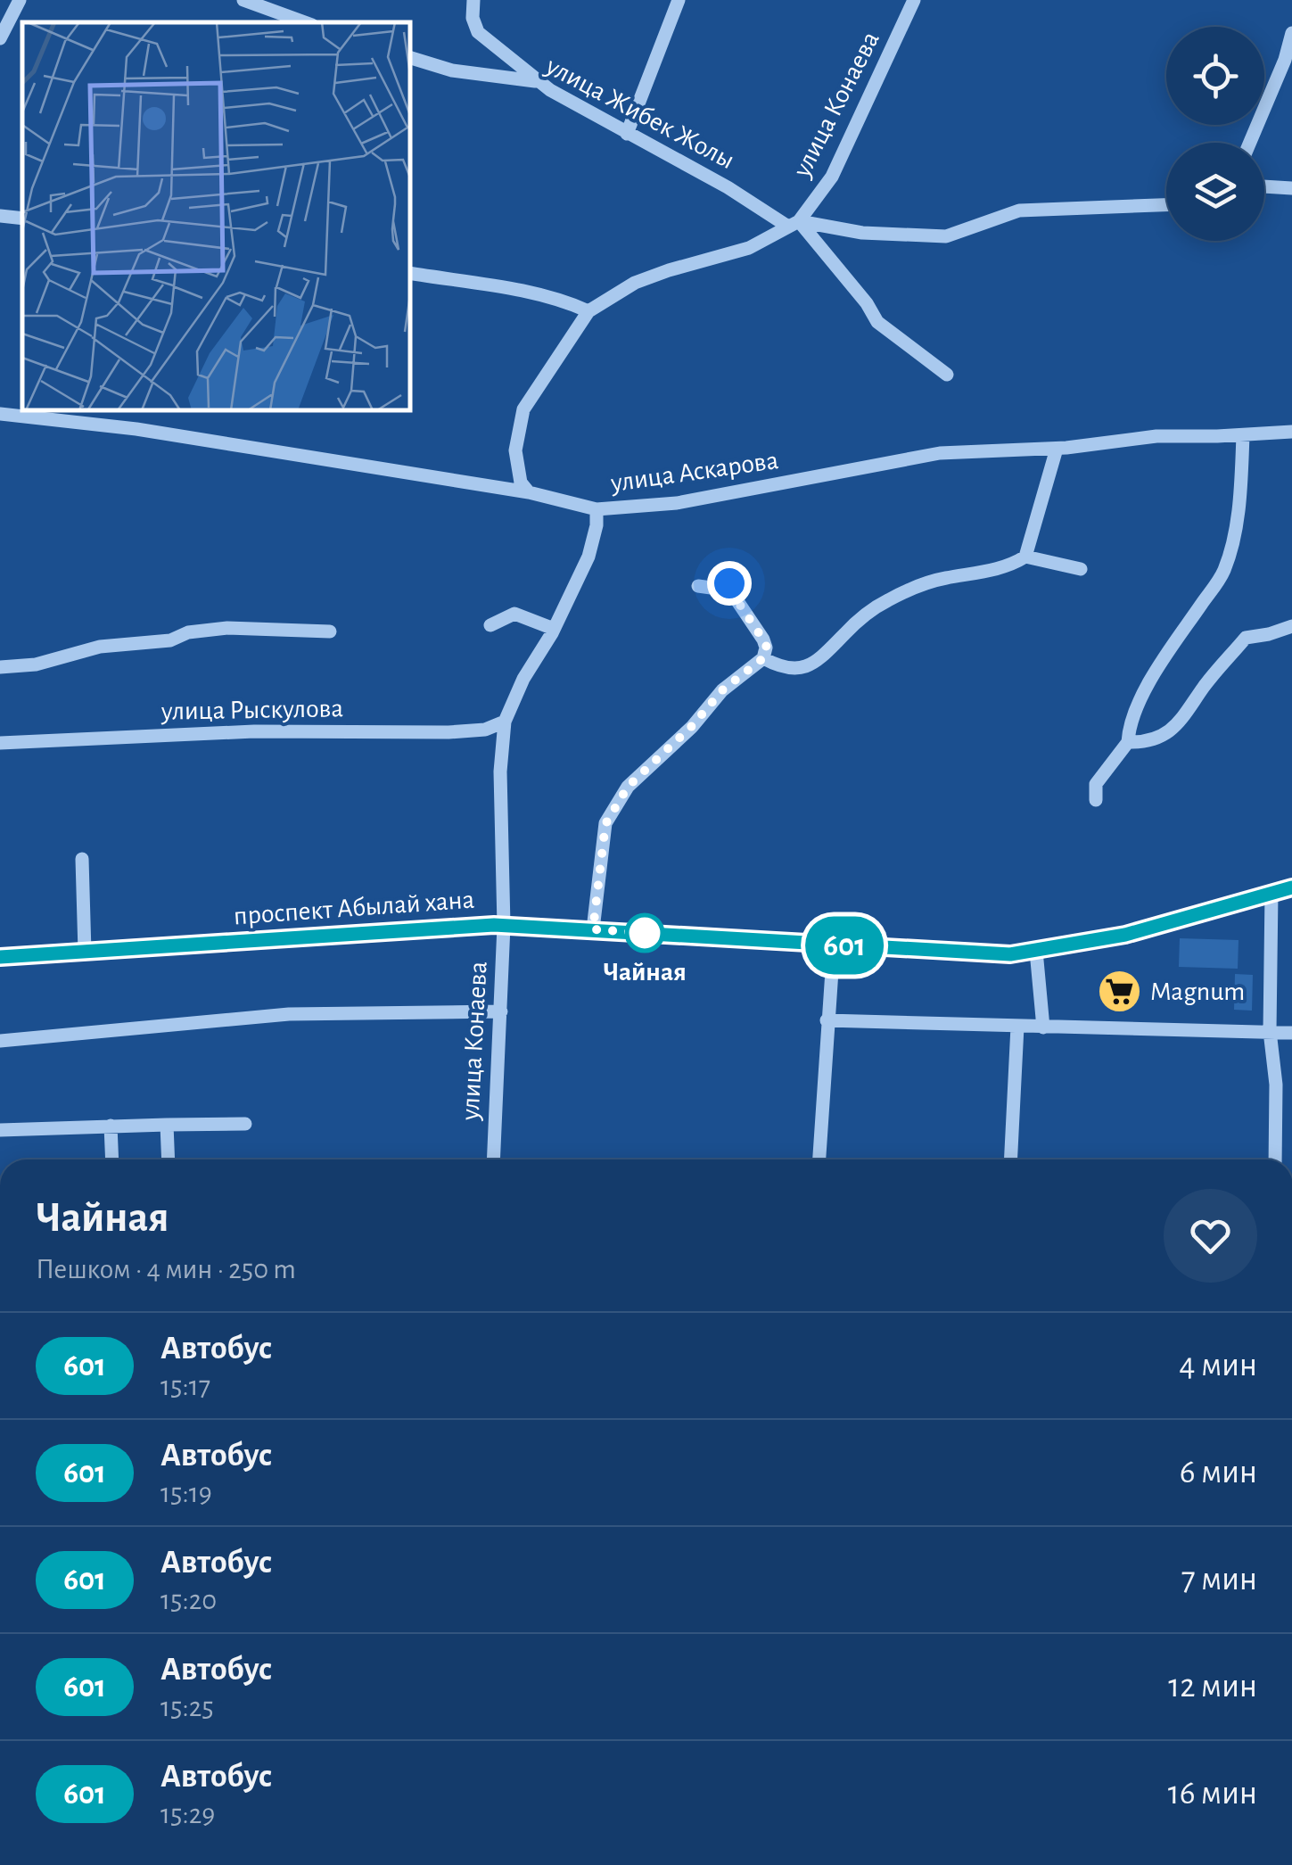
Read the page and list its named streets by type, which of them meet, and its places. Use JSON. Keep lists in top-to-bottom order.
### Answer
{
  "streets": {
    "main road": ["проспект Абылай хана"],
    "street": [
      "улица Конаева",
      "улица Жибек Жолы",
      "улица Аскарова",
      "улица Рыскулова"
    ]
  },
  "crossings": [
    ["улица Конаева", "улица Жибек Жолы"],
    ["улица Конаева", "улица Аскарова"],
    ["улица Конаева", "улица Рыскулова"],
    ["улица Конаева", "проспект Абылай хана"]
  ],
  "places": {
    "other": ["Чайная"],
    "supermarket": ["Magnum"]
  },
  "lines": ["bus line 601"],
  "page": {
    "on_map": "601",
    "heading": ["Чайная", "Пешком · 4 мин · 250 m"],
    "list": [
      {
        "mark": "601",
        "name": "Автобус",
        "note": "15:17",
        "value": "4 мин"
      },
      {
        "mark": "601",
        "name": "Автобус",
        "note": "15:19",
        "value": "6 мин"
      },
      {
        "mark": "601",
        "name": "Автобус",
        "note": "15:20",
        "value": "7 мин"
      },
      {
        "mark": "601",
        "name": "Автобус",
        "note": "15:25",
        "value": "12 мин"
      },
      {
        "mark": "601",
        "name": "Автобус",
        "note": "15:29",
        "value": "16 мин"
      }
    ]
  }
}
